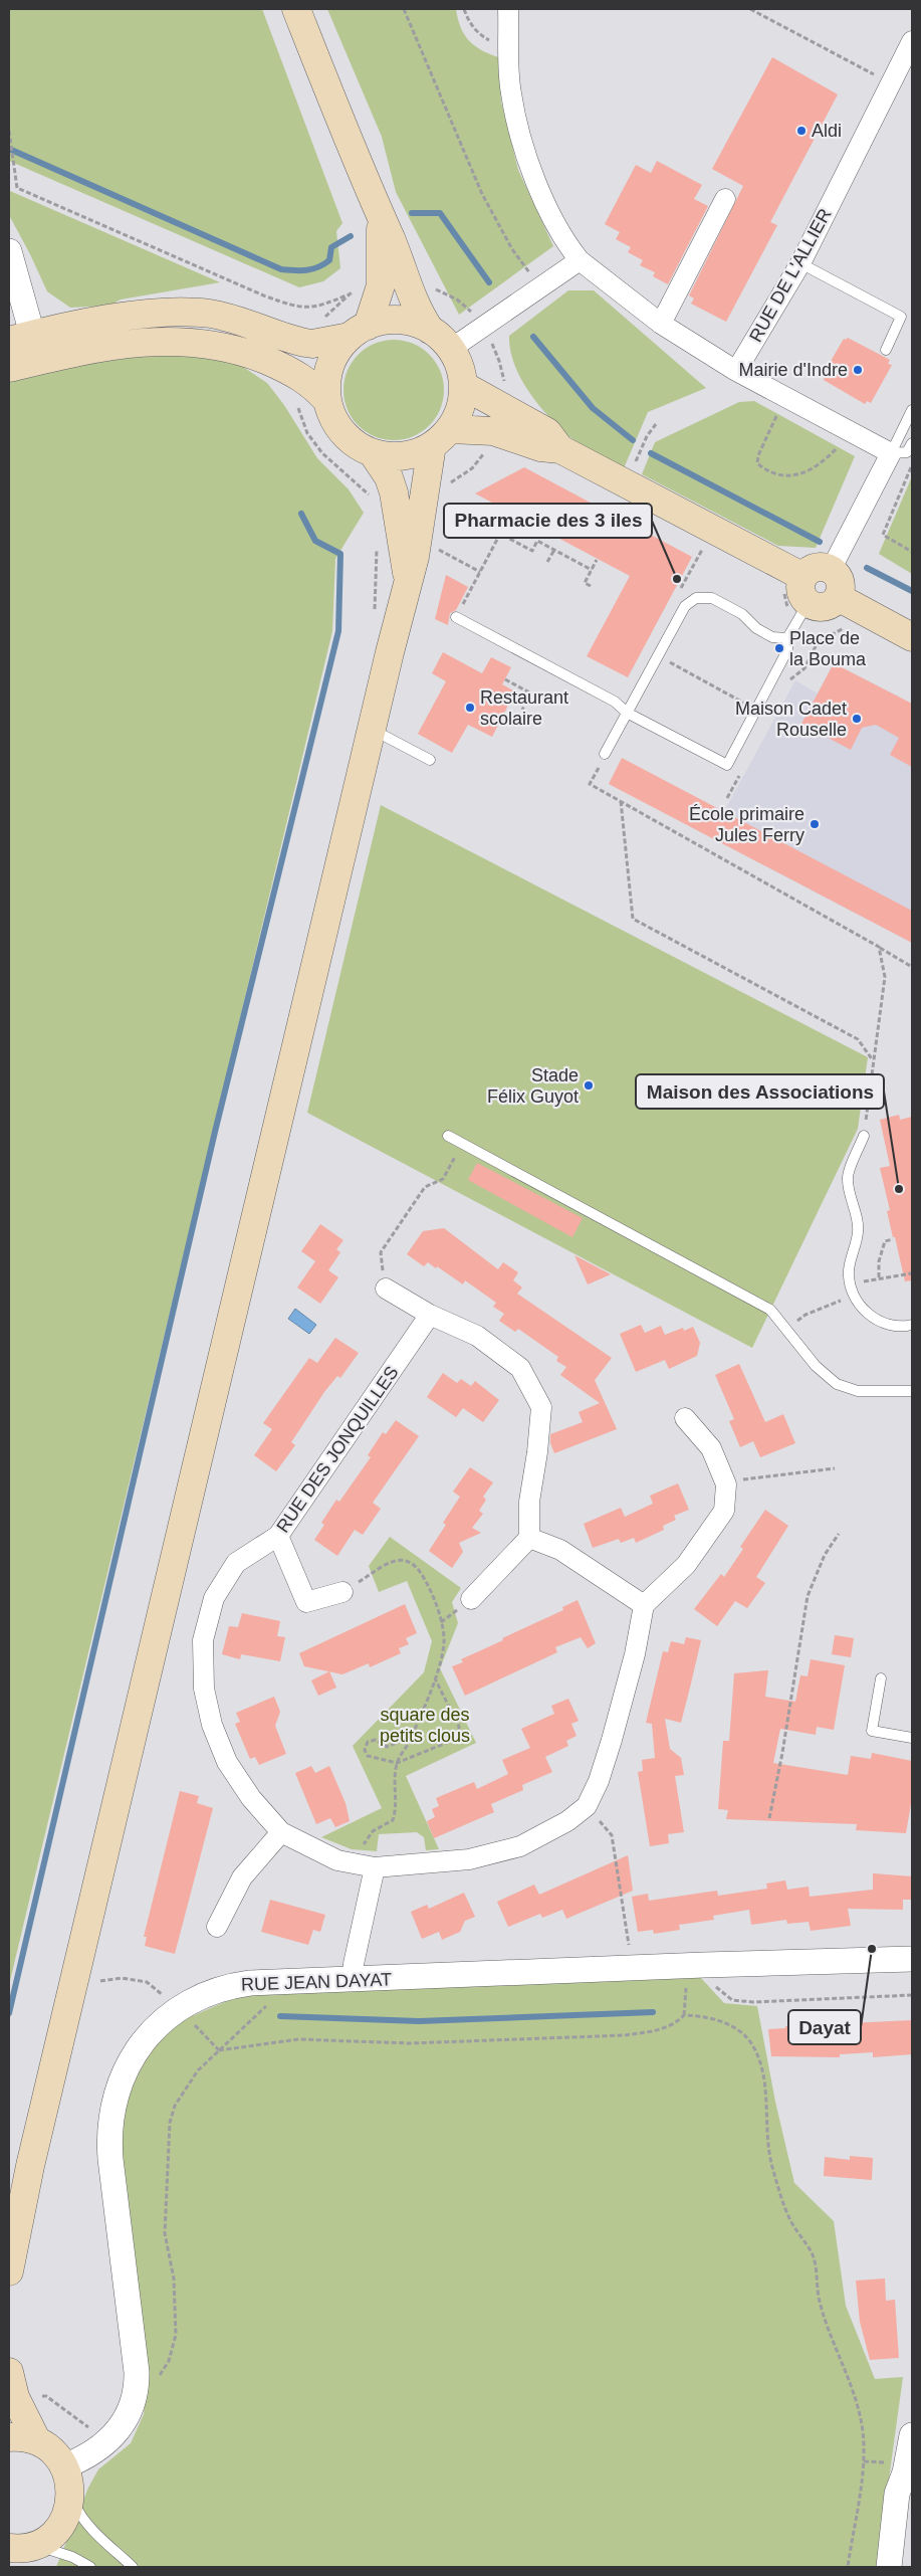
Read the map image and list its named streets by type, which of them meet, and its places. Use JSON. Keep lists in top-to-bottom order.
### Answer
{
  "streets": {
    "street": ["RUE DE L'ALLIER", "RUE DES JONQUILLES", "RUE JEAN DAYAT"]
  },
  "parks": ["square des petits clous"],
  "places": [
    "Aldi",
    "Mairie d'Indre",
    "Pharmacie des 3 iles",
    "Place de la Bouma",
    "Restaurant scolaire",
    "Maison Cadet Rouselle",
    "École primaire Jules Ferry",
    "Stade Félix Guyot",
    "Maison des Associations",
    "Dayat"
  ]
}
